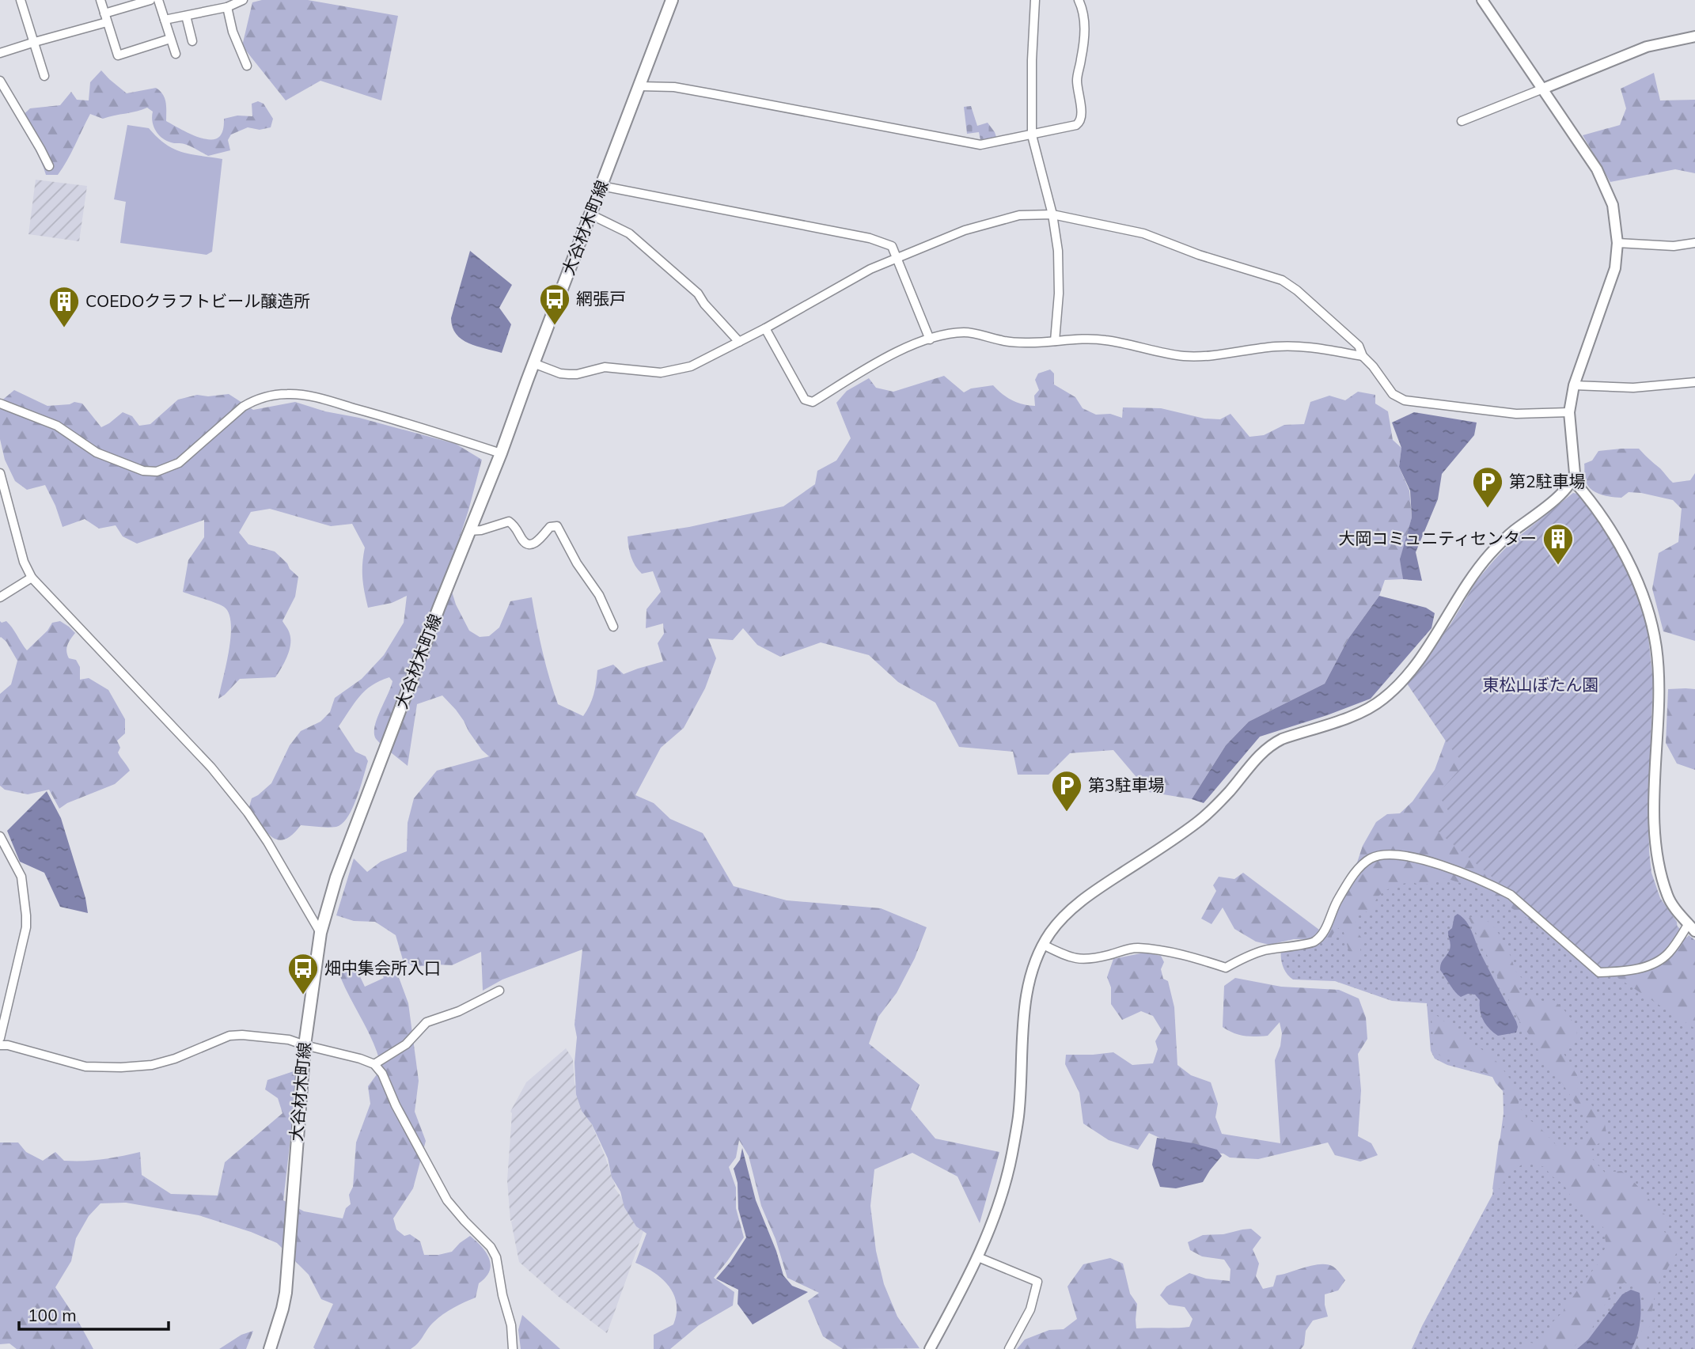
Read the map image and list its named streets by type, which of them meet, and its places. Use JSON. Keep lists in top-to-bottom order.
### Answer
{
  "streets": {
    "main road": ["大谷材木町線"]
  },
  "parks": ["東松山ぼたん園"],
  "places": {
    "bus stop": ["網張戸", "畑中集会所入口"],
    "building": ["COEDOクラフトビール醸造所", "大岡コミュニティセンター"],
    "parking": ["第2駐車場", "第3駐車場"]
  },
  "scale_bar": "100 m"
}
